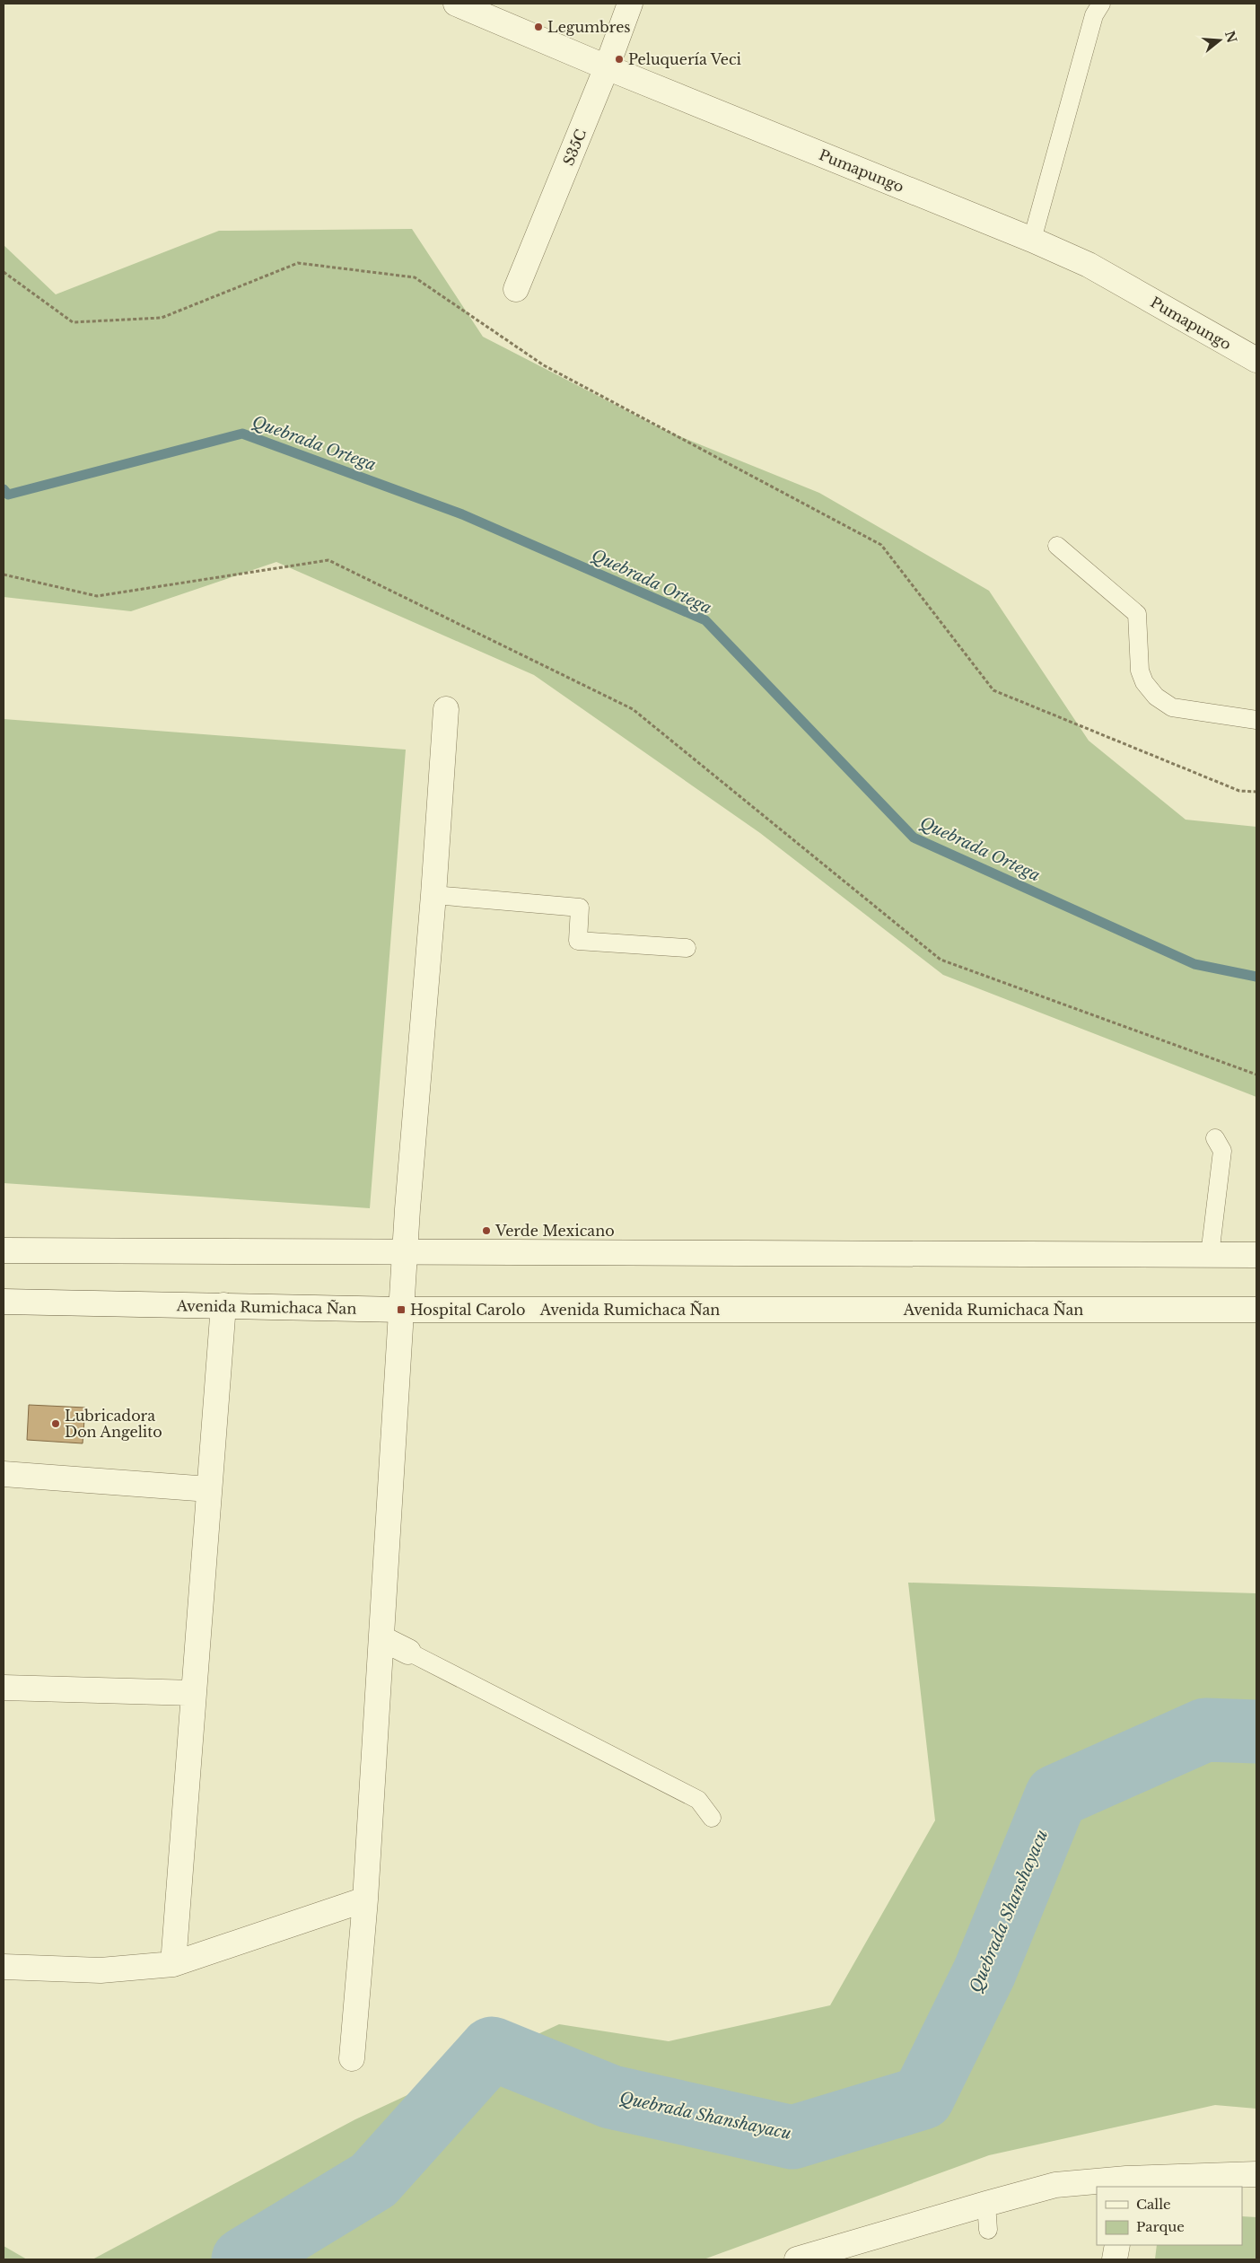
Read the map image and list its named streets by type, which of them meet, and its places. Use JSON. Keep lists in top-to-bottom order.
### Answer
{
  "streets": {
    "street": ["S35C", "Pumapungo", "Avenida Rumichaca Ñan"]
  },
  "crossings": [
    ["S35C", "Pumapungo"]
  ],
  "water": ["Quebrada Ortega", "Quebrada Shanshayacu"],
  "places": {
    "other": [
      "Legumbres",
      "Peluquería Veci",
      "Verde Mexicano",
      "Lubricadora Don Angelito"
    ],
    "transit": ["Hospital Carolo"]
  },
  "legend": ["Calle", "Parque"],
  "north": "right"
}
